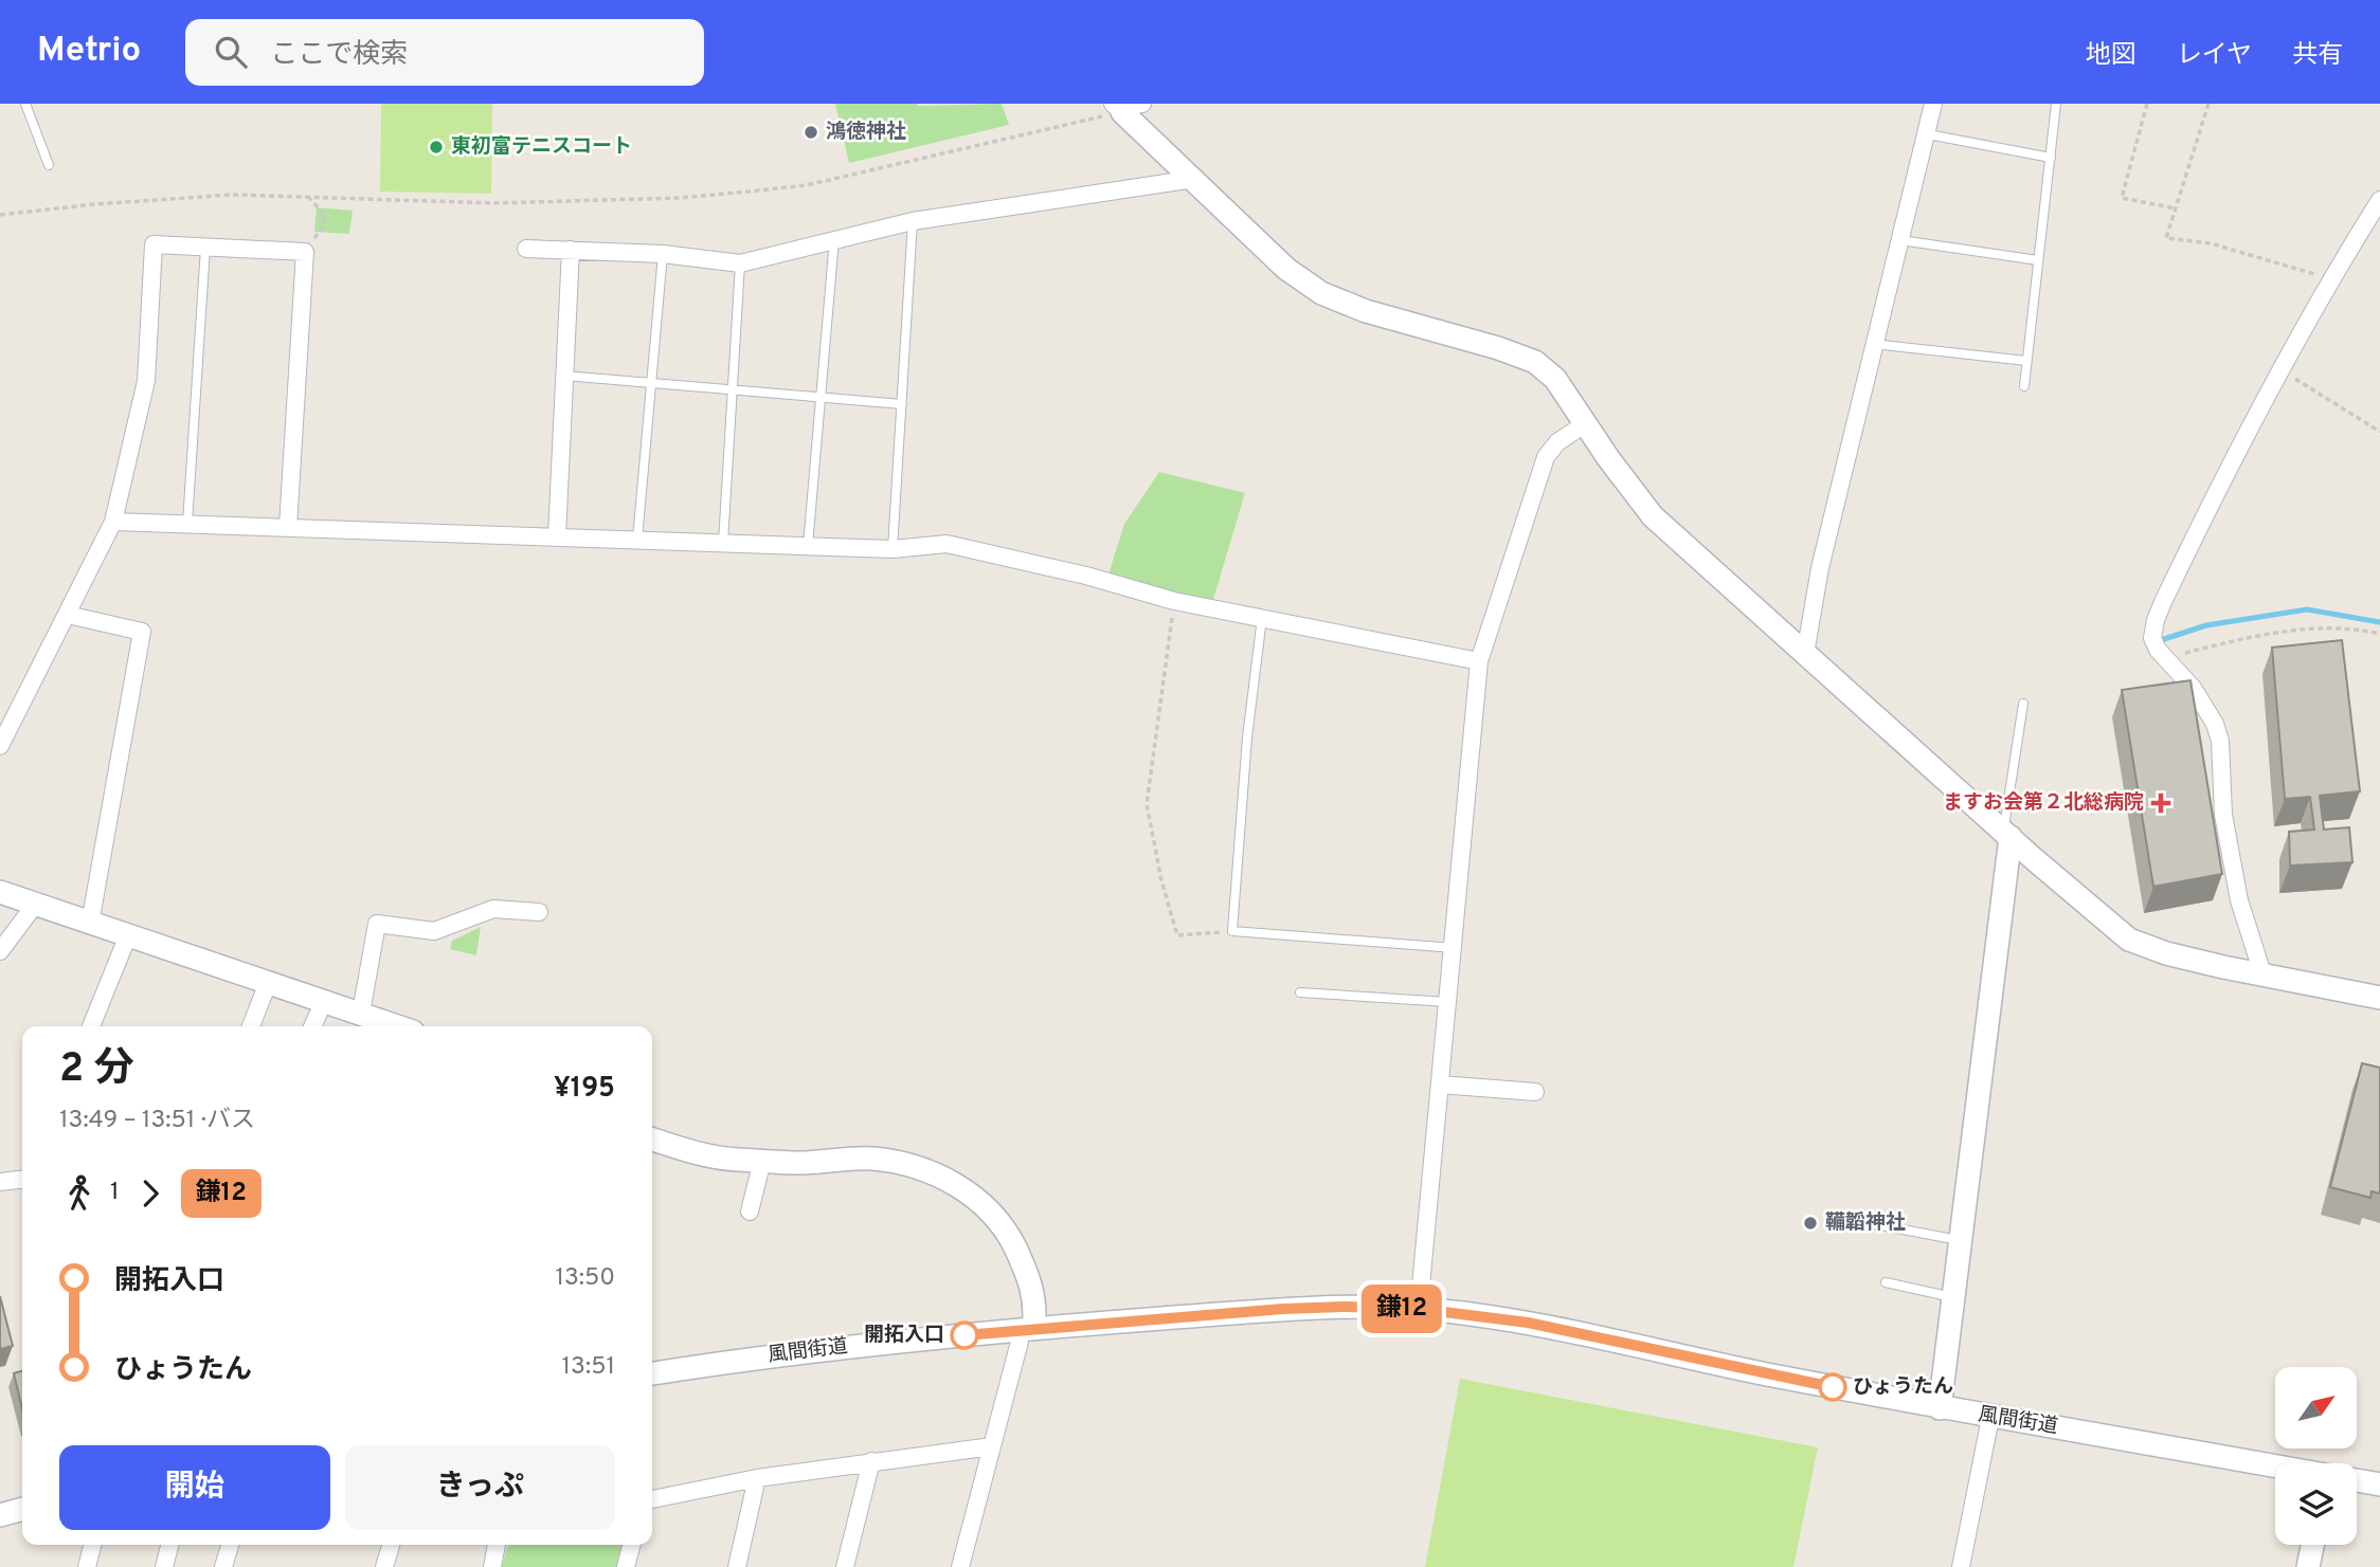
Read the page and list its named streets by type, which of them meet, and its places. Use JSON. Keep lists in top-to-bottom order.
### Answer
{
  "streets": {
    "street": ["風間街道"]
  },
  "places": {
    "other": [
      "鴻徳神社",
      "東初富テニスコート",
      "鞴韜神社",
      "開拓入口",
      "ひょうたん"
    ],
    "health": ["ますお会第２北総病院"]
  },
  "lines": ["bus line 鎌12"],
  "north": "top right",
  "page": {
    "header": "Metrio",
    "search": "ここで検索",
    "nav": ["地図", "レイヤ", "共有"],
    "on_map": "鎌12",
    "heading": ["2 分", "13:49 – 13:51 · バス", "¥195"],
    "legs": ["1", "鎌12"],
    "list": [
      {
        "name": "開拓入口",
        "value": "13:50"
      },
      {
        "name": "ひょうたん",
        "value": "13:51"
      }
    ],
    "buttons": ["開始", "きっぷ"]
  }
}
